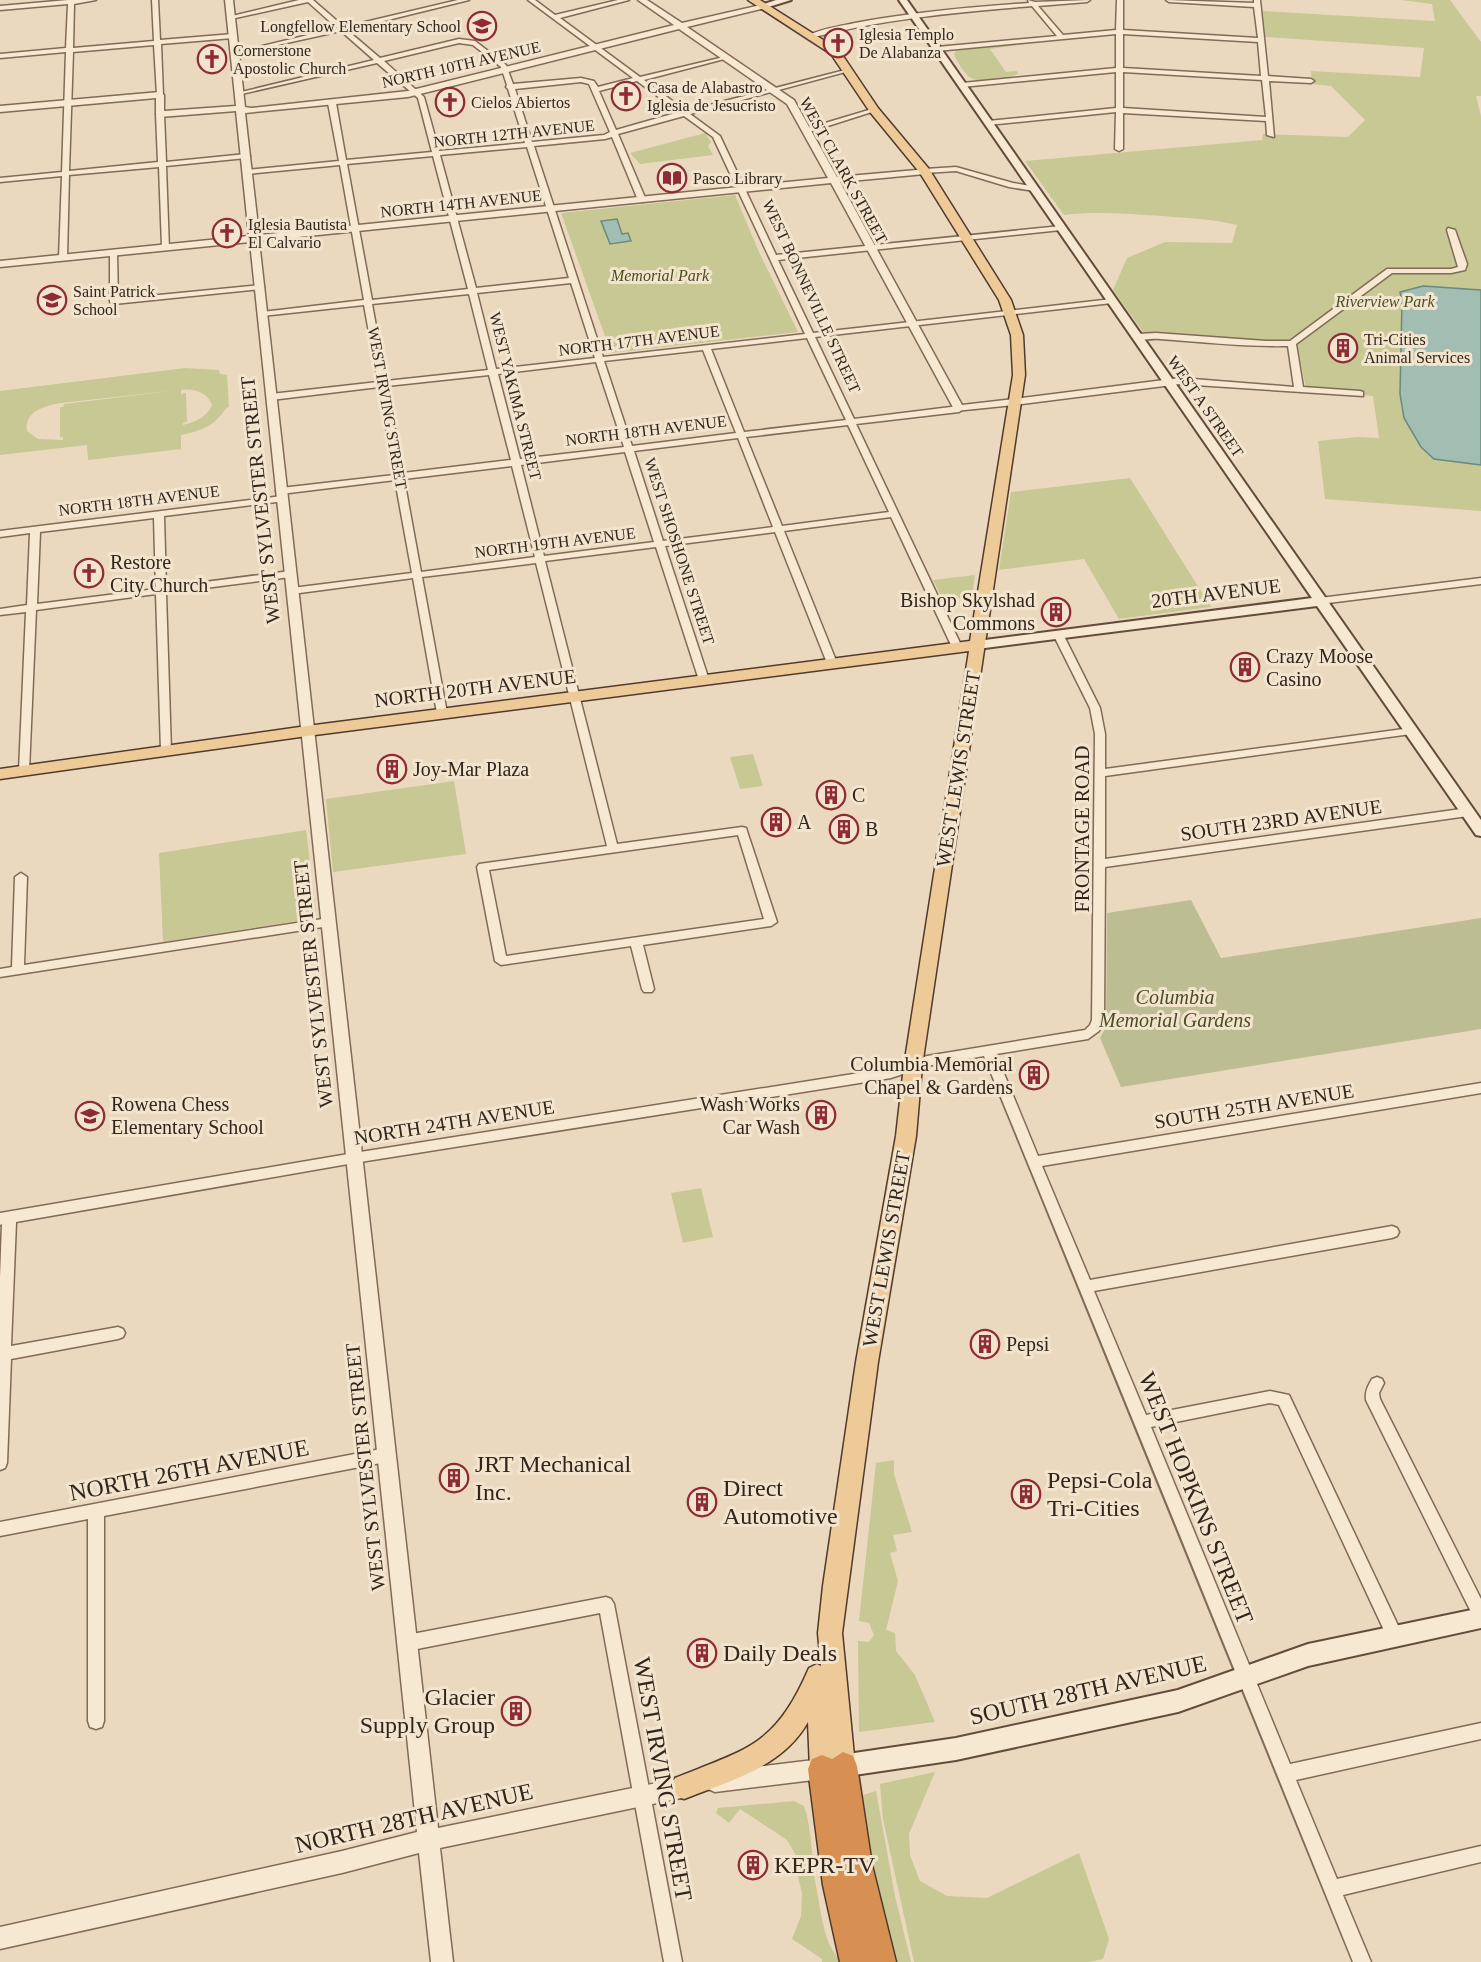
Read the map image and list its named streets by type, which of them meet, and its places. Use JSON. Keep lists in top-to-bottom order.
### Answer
{
  "streets": {
    "main road": [
      "WEST A STREET",
      "20TH AVENUE",
      "NORTH 20TH AVENUE",
      "WEST LEWIS STREET",
      "SOUTH 28TH AVENUE"
    ],
    "street": [
      "NORTH 10TH AVENUE",
      "NORTH 12TH AVENUE",
      "WEST CLARK STREET",
      "NORTH 14TH AVENUE",
      "WEST BONNEVILLE STREET",
      "NORTH 17TH AVENUE",
      "WEST YAKIMA STREET",
      "WEST IRVING STREET",
      "NORTH 18TH AVENUE",
      "WEST SYLVESTER STREET",
      "NORTH 19TH AVENUE",
      "WEST SHOSHONE STREET",
      "SOUTH 23RD AVENUE",
      "FRONTAGE ROAD",
      "SOUTH 25TH AVENUE",
      "NORTH 24TH AVENUE",
      "NORTH 26TH AVENUE",
      "WEST HOPKINS STREET",
      "NORTH 28TH AVENUE"
    ]
  },
  "crossings": [
    ["NORTH 10TH AVENUE", "WEST CLARK STREET"],
    ["NORTH 10TH AVENUE", "WEST BONNEVILLE STREET"],
    ["NORTH 10TH AVENUE", "WEST YAKIMA STREET"],
    ["NORTH 10TH AVENUE", "WEST IRVING STREET"],
    ["NORTH 10TH AVENUE", "WEST SYLVESTER STREET"],
    ["NORTH 10TH AVENUE", "WEST SHOSHONE STREET"],
    ["NORTH 10TH AVENUE", "WEST LEWIS STREET"],
    ["NORTH 12TH AVENUE", "WEST CLARK STREET"],
    ["NORTH 12TH AVENUE", "WEST BONNEVILLE STREET"],
    ["NORTH 12TH AVENUE", "WEST YAKIMA STREET"],
    ["NORTH 12TH AVENUE", "WEST IRVING STREET"],
    ["NORTH 12TH AVENUE", "WEST SYLVESTER STREET"],
    ["NORTH 12TH AVENUE", "WEST SHOSHONE STREET"],
    ["NORTH 12TH AVENUE", "WEST LEWIS STREET"],
    ["WEST CLARK STREET", "NORTH 14TH AVENUE"],
    ["WEST CLARK STREET", "NORTH 17TH AVENUE"],
    ["WEST CLARK STREET", "NORTH 18TH AVENUE"],
    ["NORTH 14TH AVENUE", "WEST BONNEVILLE STREET"],
    ["NORTH 14TH AVENUE", "WEST YAKIMA STREET"],
    ["NORTH 14TH AVENUE", "WEST IRVING STREET"],
    ["NORTH 14TH AVENUE", "WEST SYLVESTER STREET"],
    ["NORTH 14TH AVENUE", "WEST SHOSHONE STREET"],
    ["NORTH 14TH AVENUE", "WEST LEWIS STREET"],
    ["WEST BONNEVILLE STREET", "NORTH 17TH AVENUE"],
    ["WEST BONNEVILLE STREET", "NORTH 18TH AVENUE"],
    ["WEST BONNEVILLE STREET", "NORTH 19TH AVENUE"],
    ["WEST BONNEVILLE STREET", "20TH AVENUE"],
    ["WEST BONNEVILLE STREET", "NORTH 20TH AVENUE"],
    ["NORTH 17TH AVENUE", "WEST YAKIMA STREET"],
    ["NORTH 17TH AVENUE", "WEST A STREET"],
    ["NORTH 17TH AVENUE", "WEST IRVING STREET"],
    ["NORTH 17TH AVENUE", "WEST SYLVESTER STREET"],
    ["NORTH 17TH AVENUE", "WEST SHOSHONE STREET"],
    ["NORTH 17TH AVENUE", "WEST LEWIS STREET"],
    ["WEST YAKIMA STREET", "NORTH 18TH AVENUE"],
    ["WEST YAKIMA STREET", "NORTH 19TH AVENUE"],
    ["WEST YAKIMA STREET", "NORTH 20TH AVENUE"],
    ["WEST A STREET", "20TH AVENUE"],
    ["WEST A STREET", "SOUTH 23RD AVENUE"],
    ["WEST IRVING STREET", "NORTH 18TH AVENUE"],
    ["WEST IRVING STREET", "WEST SYLVESTER STREET"],
    ["WEST IRVING STREET", "NORTH 19TH AVENUE"],
    ["WEST IRVING STREET", "NORTH 20TH AVENUE"],
    ["WEST IRVING STREET", "NORTH 28TH AVENUE"],
    ["NORTH 18TH AVENUE", "WEST SYLVESTER STREET"],
    ["NORTH 18TH AVENUE", "WEST SHOSHONE STREET"],
    ["NORTH 18TH AVENUE", "WEST LEWIS STREET"],
    ["WEST SYLVESTER STREET", "NORTH 19TH AVENUE"],
    ["WEST SYLVESTER STREET", "NORTH 20TH AVENUE"],
    ["WEST SYLVESTER STREET", "NORTH 24TH AVENUE"],
    ["WEST SYLVESTER STREET", "NORTH 26TH AVENUE"],
    ["WEST SYLVESTER STREET", "NORTH 28TH AVENUE"],
    ["NORTH 19TH AVENUE", "WEST SHOSHONE STREET"],
    ["WEST SHOSHONE STREET", "NORTH 20TH AVENUE"],
    ["20TH AVENUE", "NORTH 20TH AVENUE"],
    ["20TH AVENUE", "WEST LEWIS STREET"],
    ["20TH AVENUE", "FRONTAGE ROAD"],
    ["WEST LEWIS STREET", "NORTH 24TH AVENUE"],
    ["WEST LEWIS STREET", "SOUTH 28TH AVENUE"],
    ["WEST LEWIS STREET", "NORTH 28TH AVENUE"],
    ["SOUTH 23RD AVENUE", "FRONTAGE ROAD"],
    ["FRONTAGE ROAD", "NORTH 24TH AVENUE"],
    ["SOUTH 25TH AVENUE", "WEST HOPKINS STREET"],
    ["NORTH 24TH AVENUE", "WEST HOPKINS STREET"],
    ["WEST HOPKINS STREET", "SOUTH 28TH AVENUE"],
    ["SOUTH 28TH AVENUE", "NORTH 28TH AVENUE"]
  ],
  "parks": ["Memorial Park", "Riverview Park", "Columbia Memorial Gardens"],
  "places": {
    "school or university": ["Longfellow Elementary School", "Saint Patrick School", "Rowena Chess Elementary School"],
    "church": [
      "Iglesia Templo De Alabanza",
      "Cornerstone Apostolic Church",
      "Casa de Alabastro Iglesia de Jesucristo",
      "Cielos Abiertos",
      "Iglesia Bautista El Calvario",
      "Restore City Church"
    ],
    "library": ["Pasco Library"],
    "building": [
      "Tri-Cities Animal Services",
      "Bishop Skylshad Commons",
      "Crazy Moose Casino",
      "Joy-Mar Plaza",
      "C",
      "A",
      "B",
      "Columbia Memorial Chapel & Gardens",
      "Wash Works Car Wash",
      "Pepsi",
      "JRT Mechanical Inc.",
      "Pepsi-Cola Tri-Cities",
      "Direct Automotive",
      "Daily Deals",
      "Glacier Supply Group",
      "KEPR-TV"
    ]
  }
}
